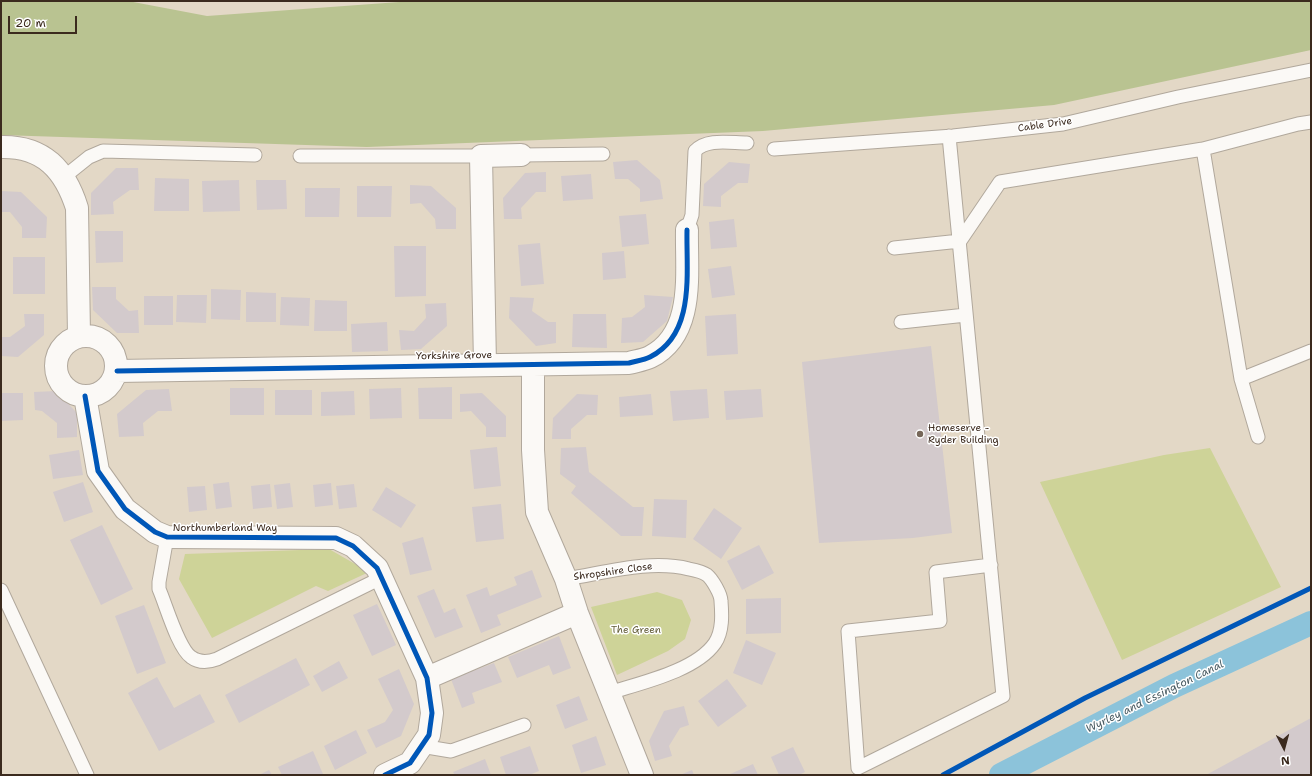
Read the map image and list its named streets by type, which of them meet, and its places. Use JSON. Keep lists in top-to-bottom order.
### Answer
{
  "streets": {
    "street": ["Yorkshire Grove", "Northumberland Way", "Shropshire Close"],
    "lane": ["Cable Drive"]
  },
  "crossings": [
    ["Yorkshire Grove", "Northumberland Way"],
    ["Yorkshire Grove", "Shropshire Close"]
  ],
  "water": ["Wyrley and Essington Canal"],
  "parks": ["The Green"],
  "places": ["Homeserve - Ryder Building"],
  "scale_bar": "20 m",
  "north": "bottom"
}
